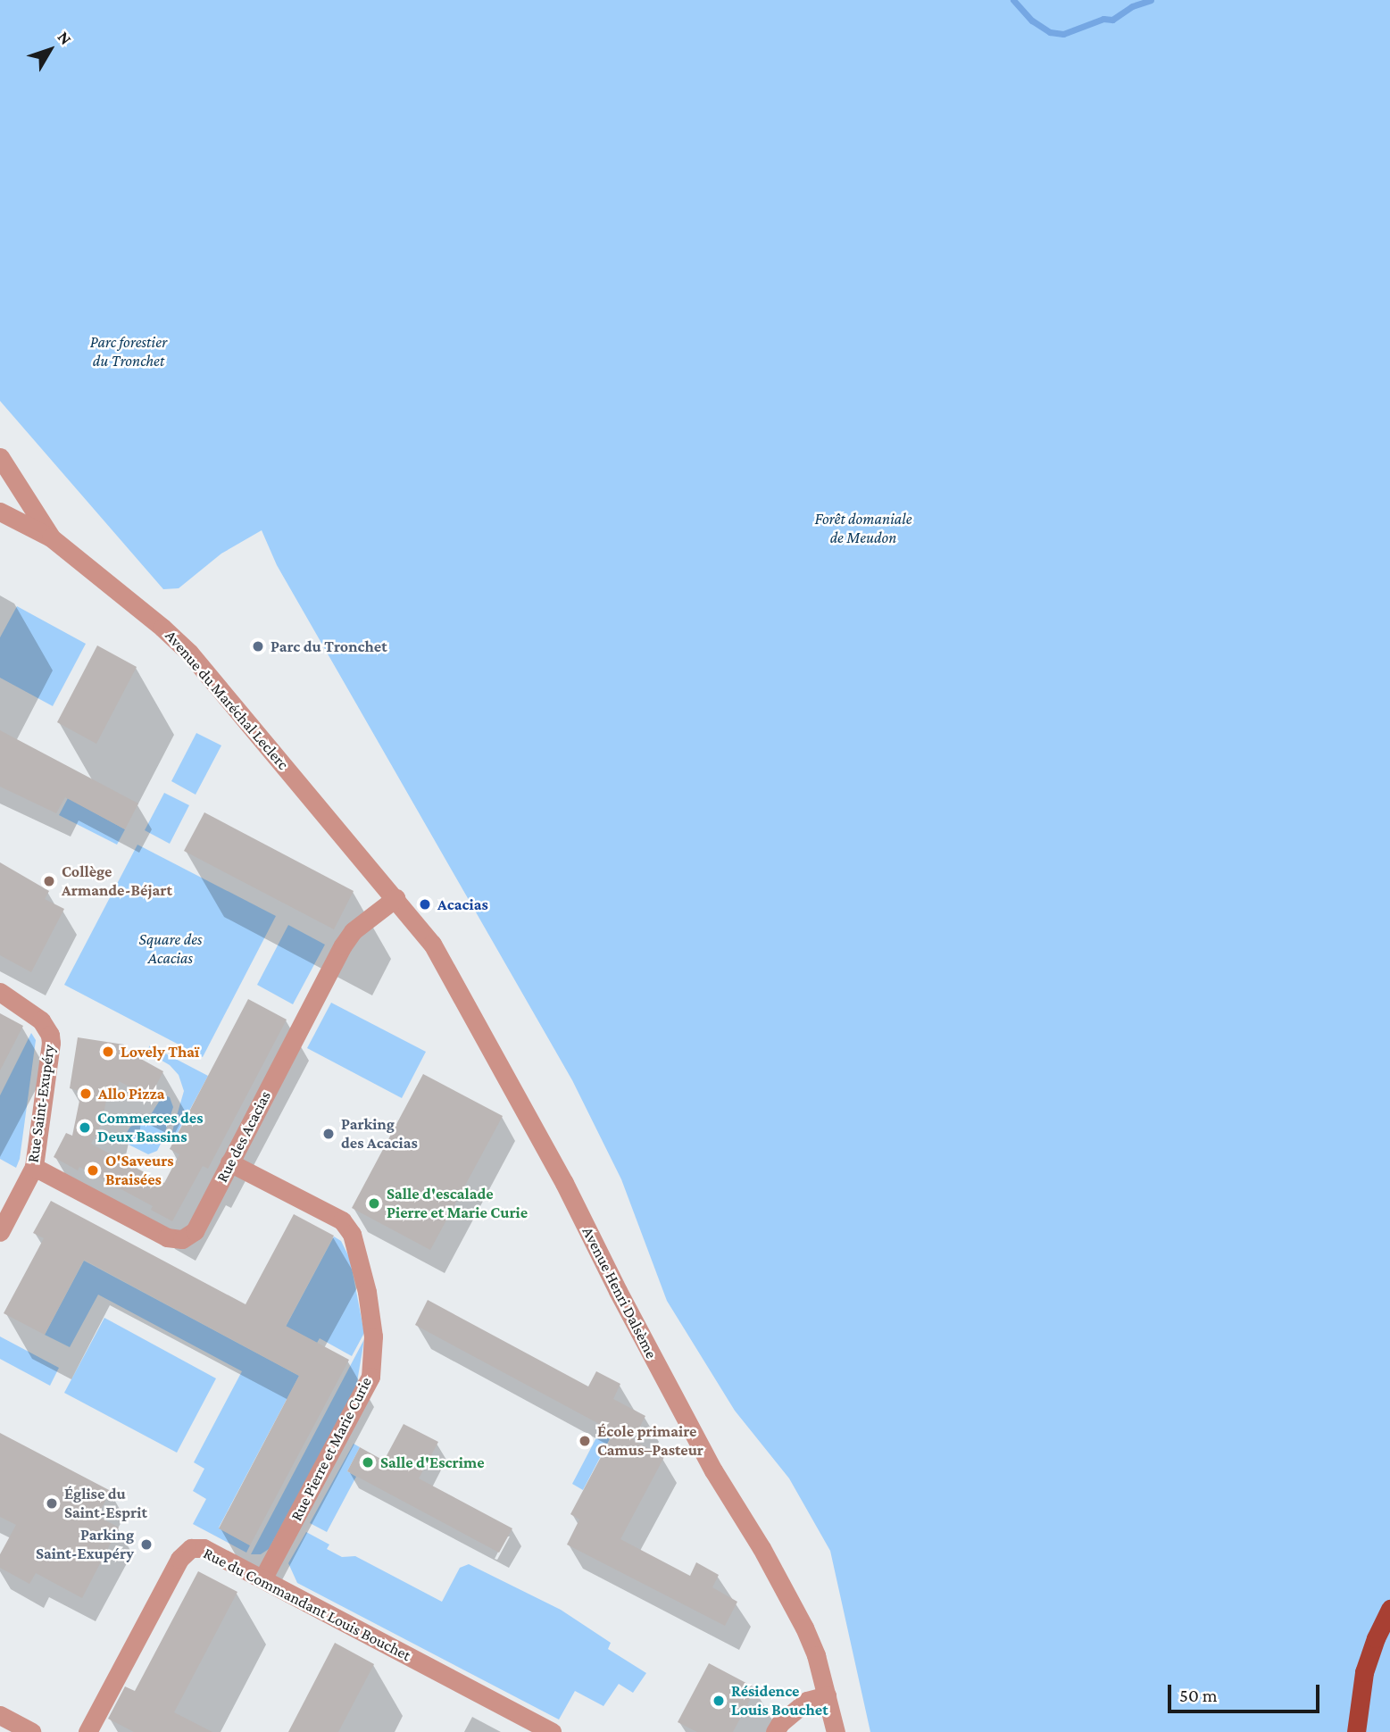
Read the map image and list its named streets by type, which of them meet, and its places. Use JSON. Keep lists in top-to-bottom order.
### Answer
{
  "streets": {
    "street": [
      "Avenue du Maréchal Leclerc",
      "Rue Saint-Exupéry",
      "Rue des Acacias",
      "Avenue Henri Dalsème",
      "Rue Pierre et Marie Curie",
      "Rue du Commandant Louis Bouchet"
    ]
  },
  "crossings": [
    ["Avenue du Maréchal Leclerc", "Rue des Acacias"],
    ["Avenue du Maréchal Leclerc", "Avenue Henri Dalsème"],
    ["Rue Saint-Exupéry", "Rue des Acacias"],
    ["Rue des Acacias", "Avenue Henri Dalsème"],
    ["Rue des Acacias", "Rue Pierre et Marie Curie"],
    ["Rue Pierre et Marie Curie", "Rue du Commandant Louis Bouchet"]
  ],
  "parks": ["Parc forestier du Tronchet", "Forêt domaniale de Meudon", "Square des Acacias"],
  "places": [
    "Parc du Tronchet",
    "Collège Armande-Béjart",
    "Acacias",
    "Lovely Thaï",
    "Allo Pizza",
    "Commerces des Deux Bassins",
    "Parking des Acacias",
    "O'Saveurs Braisées",
    "Salle d'escalade Pierre et Marie Curie",
    "École primaire Camus–Pasteur",
    "Salle d'Escrime",
    "Église du Saint-Esprit",
    "Parking Saint-Exupéry",
    "Résidence Louis Bouchet"
  ],
  "scale_bar": "50 m",
  "north": "top right"
}
